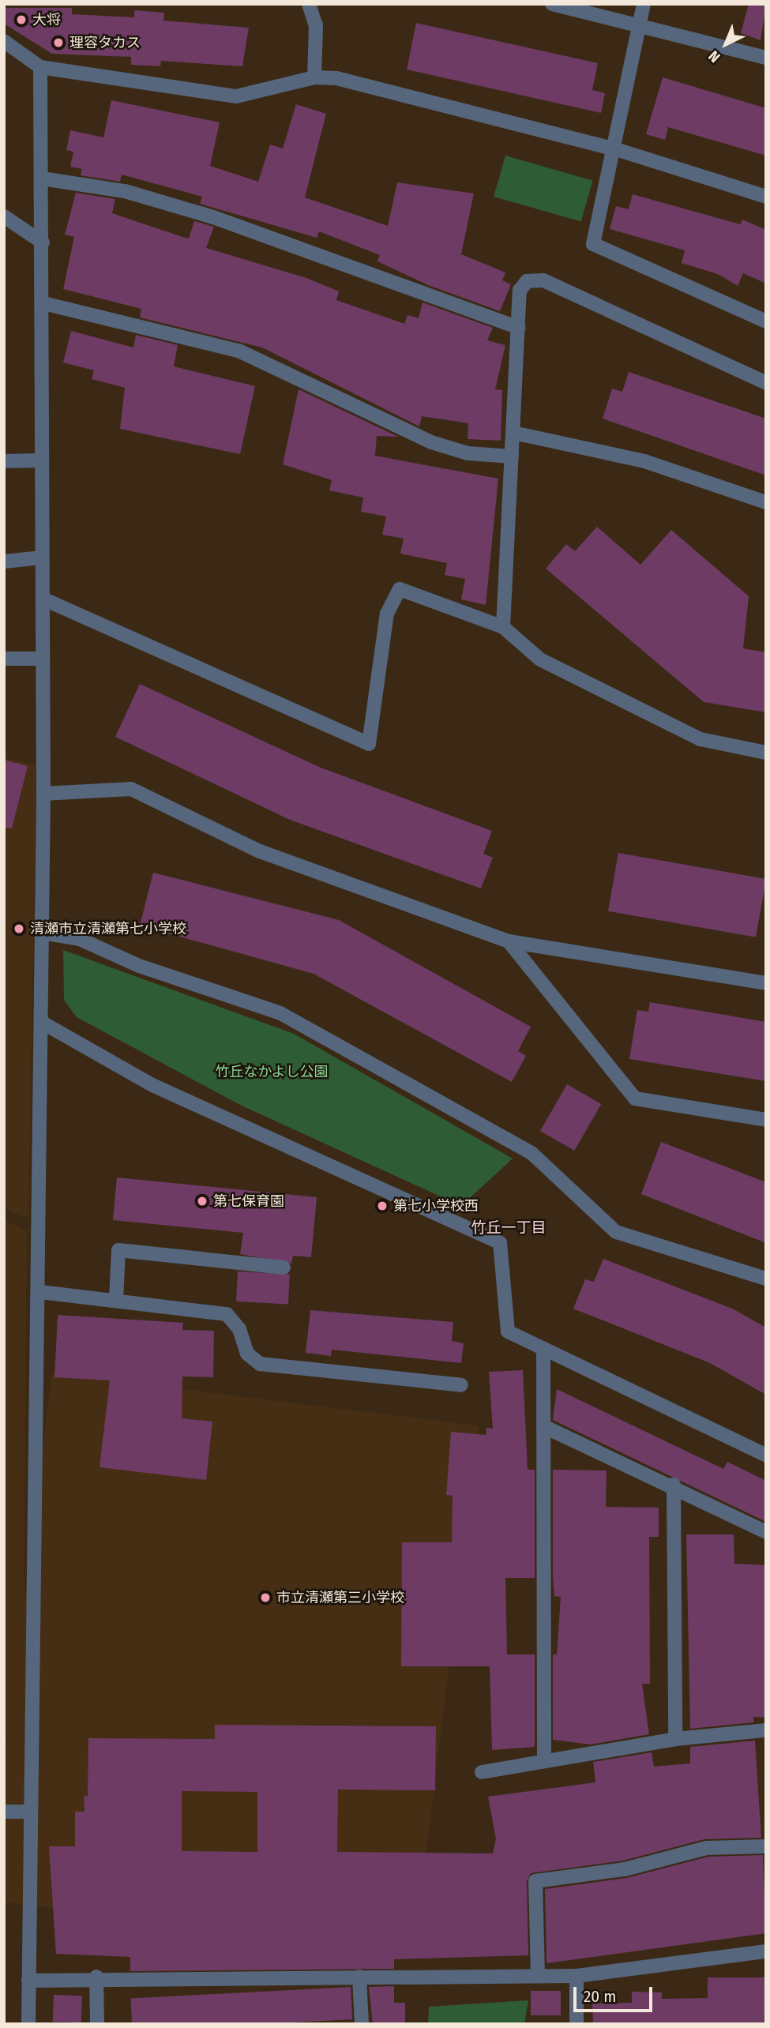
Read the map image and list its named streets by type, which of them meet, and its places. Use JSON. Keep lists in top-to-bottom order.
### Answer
{
  "districts": ["竹丘一丁目"],
  "parks": ["竹丘なかよし公園"],
  "places": [
    "大将",
    "理容タカス",
    "清瀬市立清瀬第七小学校",
    "第七保育園",
    "第七小学校西",
    "市立清瀬第三小学校"
  ],
  "scale_bar": "20 m",
  "north": "bottom left"
}
